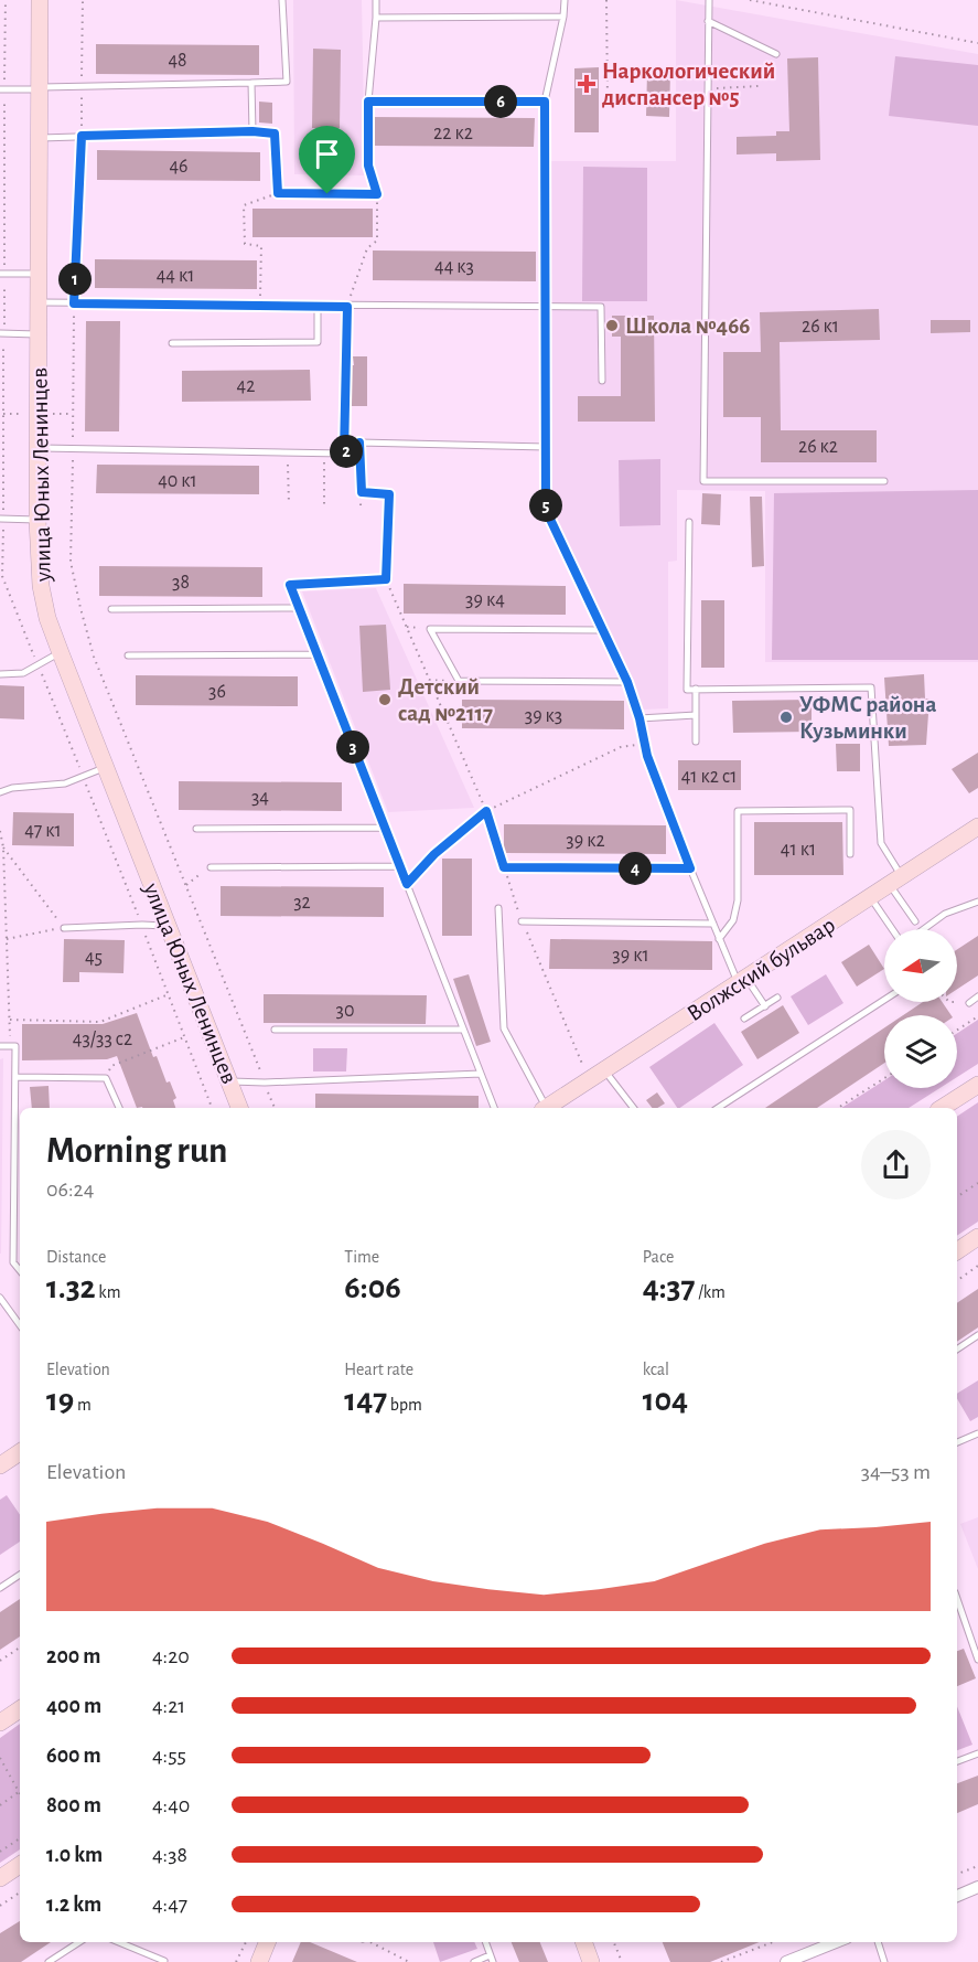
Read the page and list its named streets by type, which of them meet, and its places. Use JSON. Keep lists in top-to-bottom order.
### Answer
{
  "streets": {
    "main road": ["улица Юных Ленинцев", "Волжский бульвар"]
  },
  "places": {
    "health": ["Наркологический диспансер №5"],
    "other": ["Школа №466", "Детский сад №2117", "УФМС района Кузьминки"]
  },
  "house_numbers": [
    "48",
    "22 к2",
    "46",
    "44 к3",
    "44 к1",
    "26 к1",
    "42",
    "26 к2",
    "40 к1",
    "38",
    "39 к4",
    "36",
    "39 к3",
    "41 к2 с1",
    "34",
    "47 к1",
    "39 к2",
    "41 к1",
    "32",
    "39 к1",
    "45",
    "30",
    "43/33 с2"
  ],
  "north": "left",
  "page": {
    "pins": [
      "6",
      "1",
      "2",
      "5",
      "3",
      "4"
    ],
    "heading": ["Morning run", "06:24"],
    "stats": [
      ["Distance", "1.32 km"],
      ["Time", "6:06"],
      ["Pace", "4:37 /km"],
      ["Elevation", "19 m"],
      ["Heart rate", "147 bpm"],
      ["kcal", "104"]
    ],
    "chart": ["Elevation", "34–53 m"],
    "list": [
      {
        "name": "200 m",
        "note": "4:20"
      },
      {
        "name": "400 m",
        "note": "4:21"
      },
      {
        "name": "600 m",
        "note": "4:55"
      },
      {
        "name": "800 m",
        "note": "4:40"
      },
      {
        "name": "1.0 km",
        "note": "4:38"
      },
      {
        "name": "1.2 km",
        "note": "4:47"
      }
    ]
  }
}
